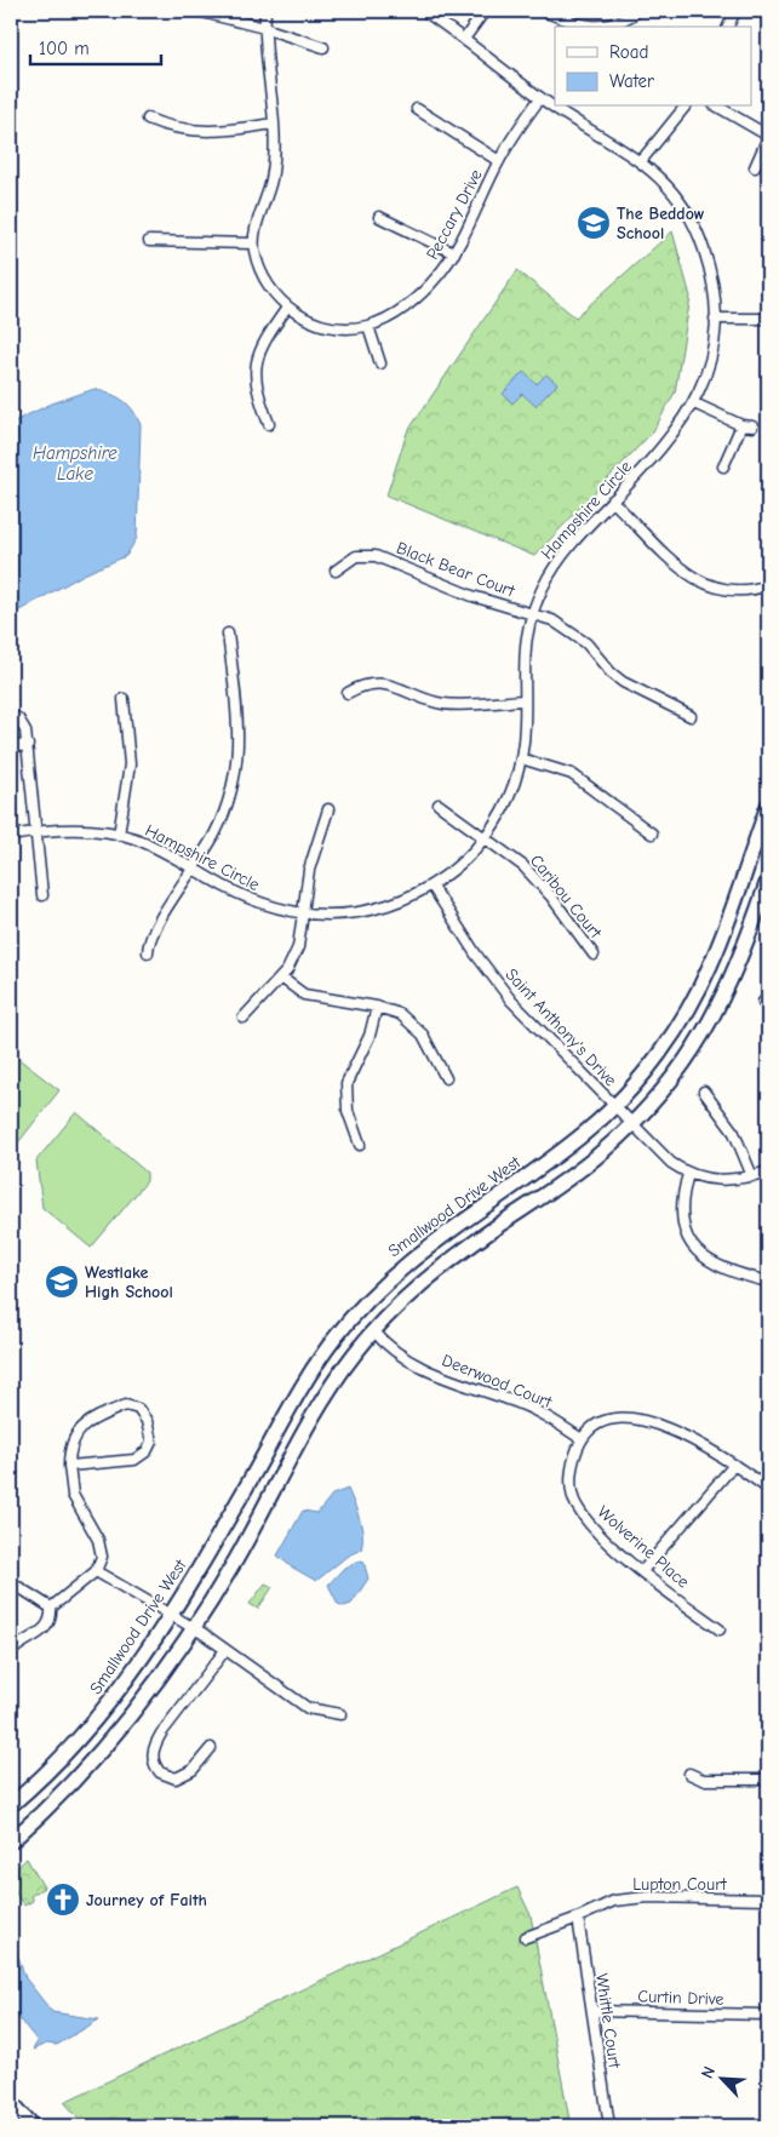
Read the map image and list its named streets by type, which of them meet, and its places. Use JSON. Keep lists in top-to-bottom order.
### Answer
{
  "streets": {
    "street": [
      "Peccary Drive",
      "Hampshire Circle",
      "Black Bear Court",
      "Caribou Court",
      "Saint Anthony's Drive",
      "Smallwood Drive West",
      "Deerwood Court",
      "Wolverine Place",
      "Lupton Court",
      "Curtin Drive",
      "Whittle Court"
    ]
  },
  "crossings": [
    ["Peccary Drive", "Hampshire Circle"],
    ["Hampshire Circle", "Black Bear Court"],
    ["Hampshire Circle", "Caribou Court"],
    ["Hampshire Circle", "Saint Anthony's Drive"],
    ["Saint Anthony's Drive", "Smallwood Drive West"],
    ["Deerwood Court", "Wolverine Place"],
    ["Lupton Court", "Whittle Court"],
    ["Curtin Drive", "Whittle Court"]
  ],
  "water": ["Hampshire Lake"],
  "places": {
    "school or university": ["The Beddow School", "Westlake High School"],
    "church": ["Journey of Faith"]
  },
  "legend": ["Road", "Water"],
  "scale_bar": "100 m",
  "north": "top left"
}
